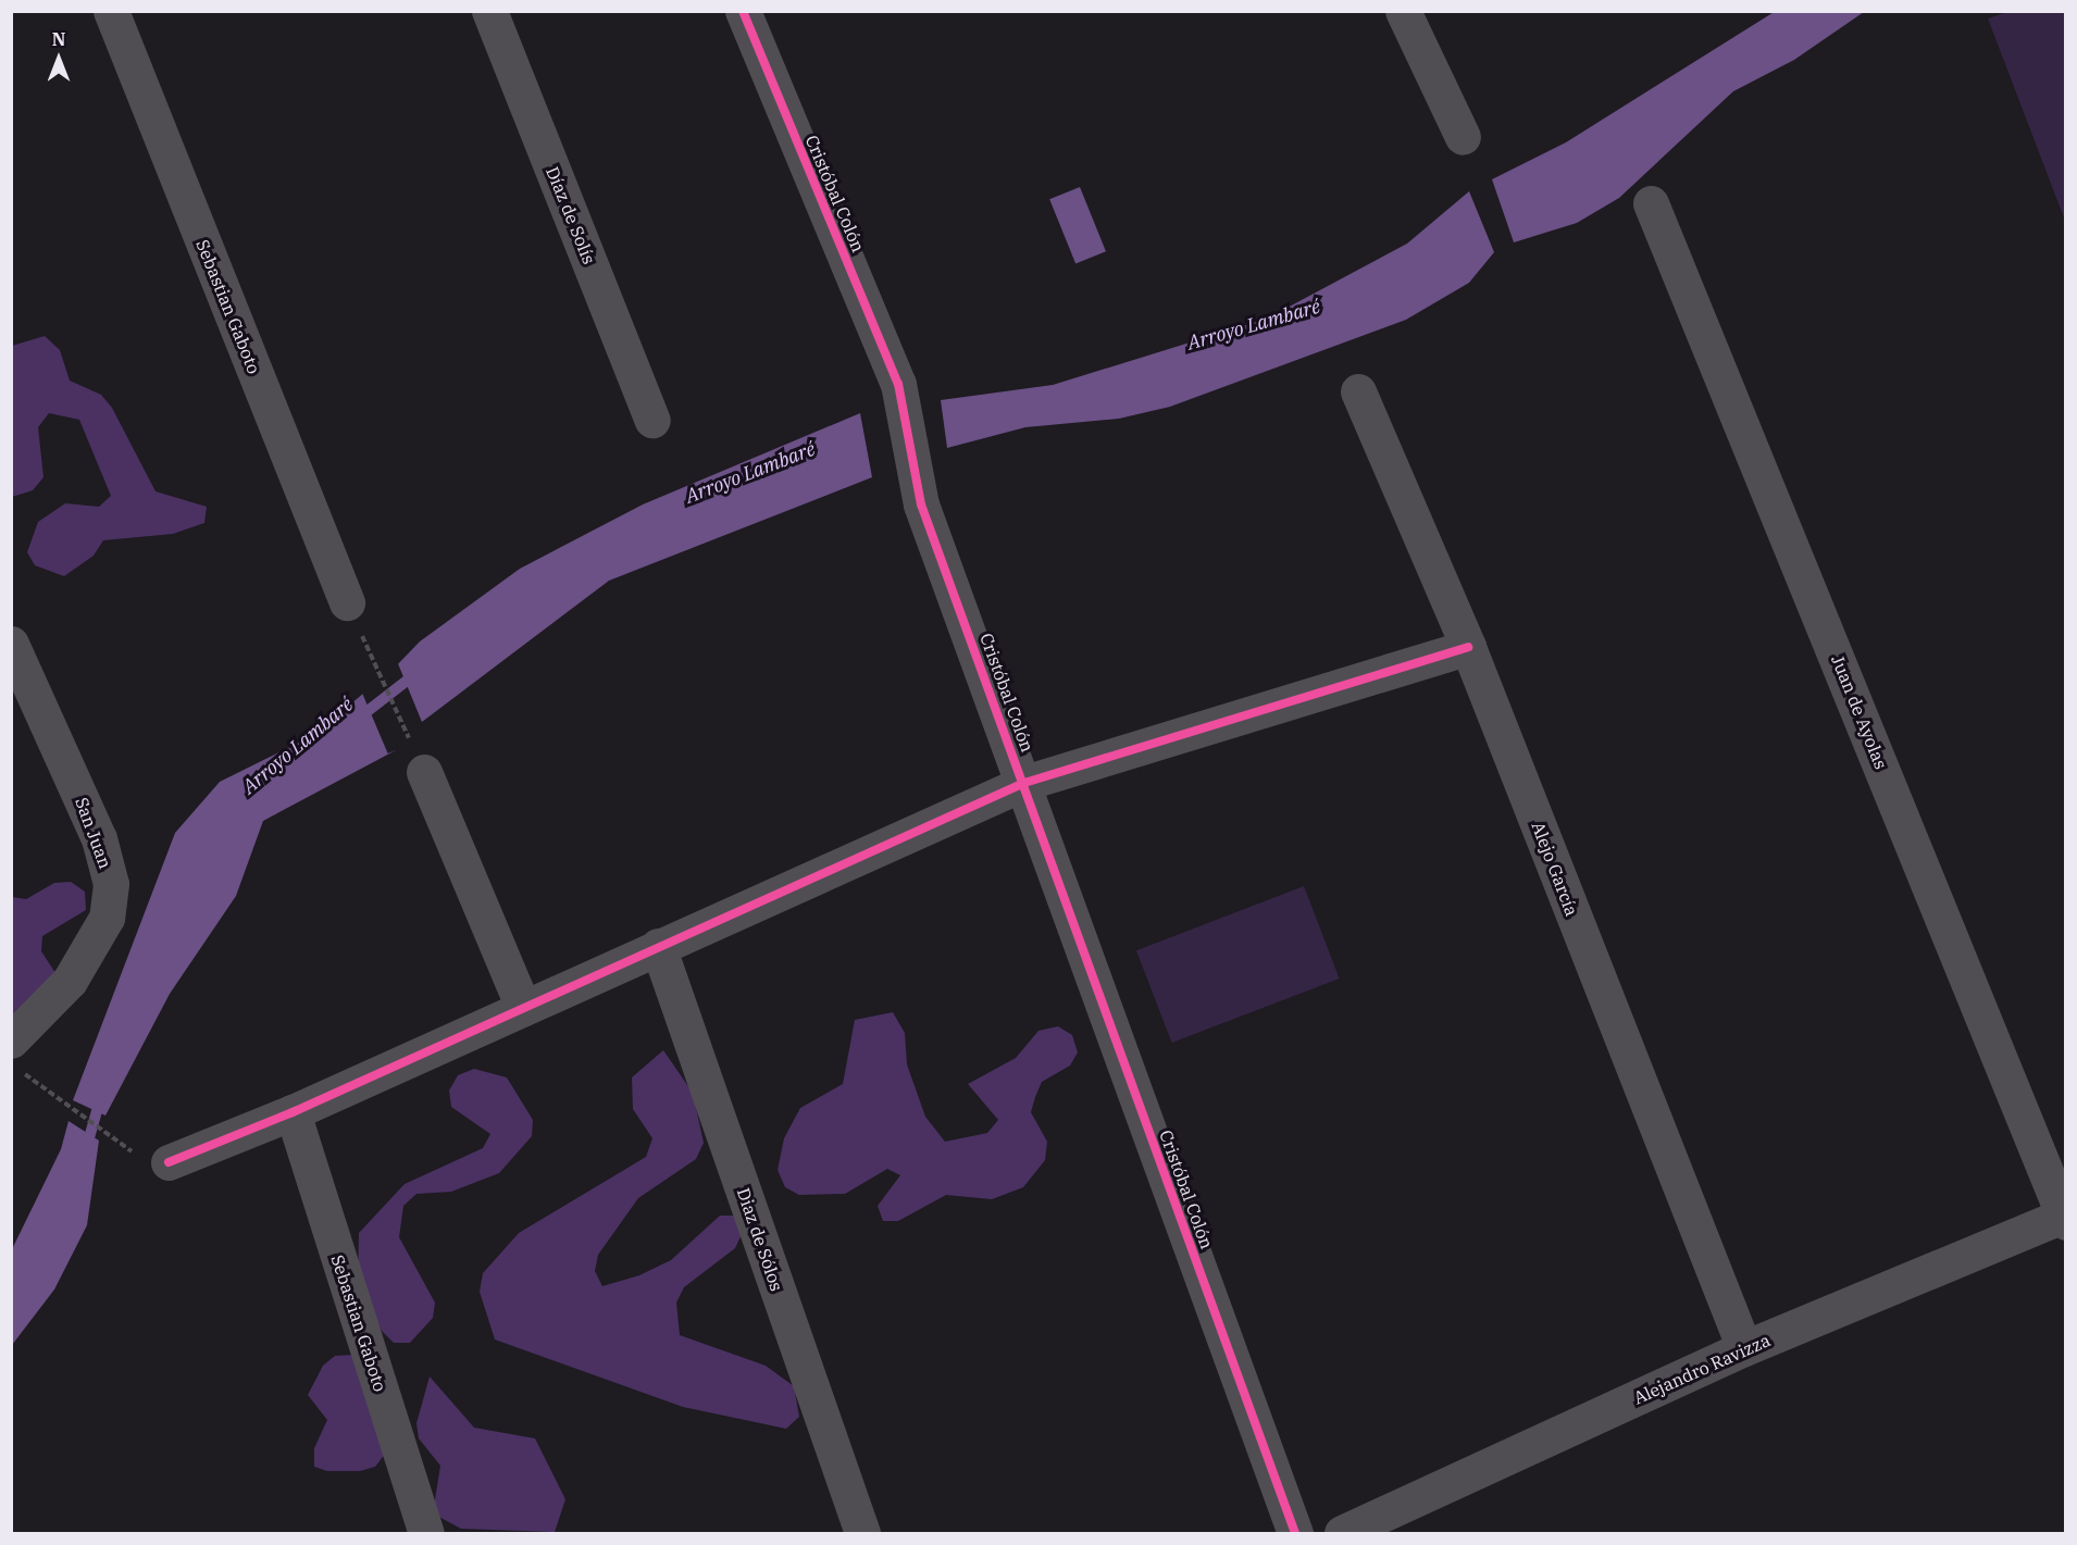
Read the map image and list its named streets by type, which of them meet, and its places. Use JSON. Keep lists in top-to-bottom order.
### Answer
{
  "streets": {
    "street": [
      "Cristóbal Colón",
      "Díaz de Solís",
      "Sebastian Gaboto",
      "Juan de Ayolas",
      "San Juan",
      "Alejo García",
      "Diaz de Sólos",
      "Alejandro Ravizza"
    ]
  },
  "crossings": [
    ["Juan de Ayolas", "Alejandro Ravizza"],
    ["Alejo García", "Alejandro Ravizza"]
  ],
  "water": ["Arroyo Lambaré"],
  "north": "top"
}
